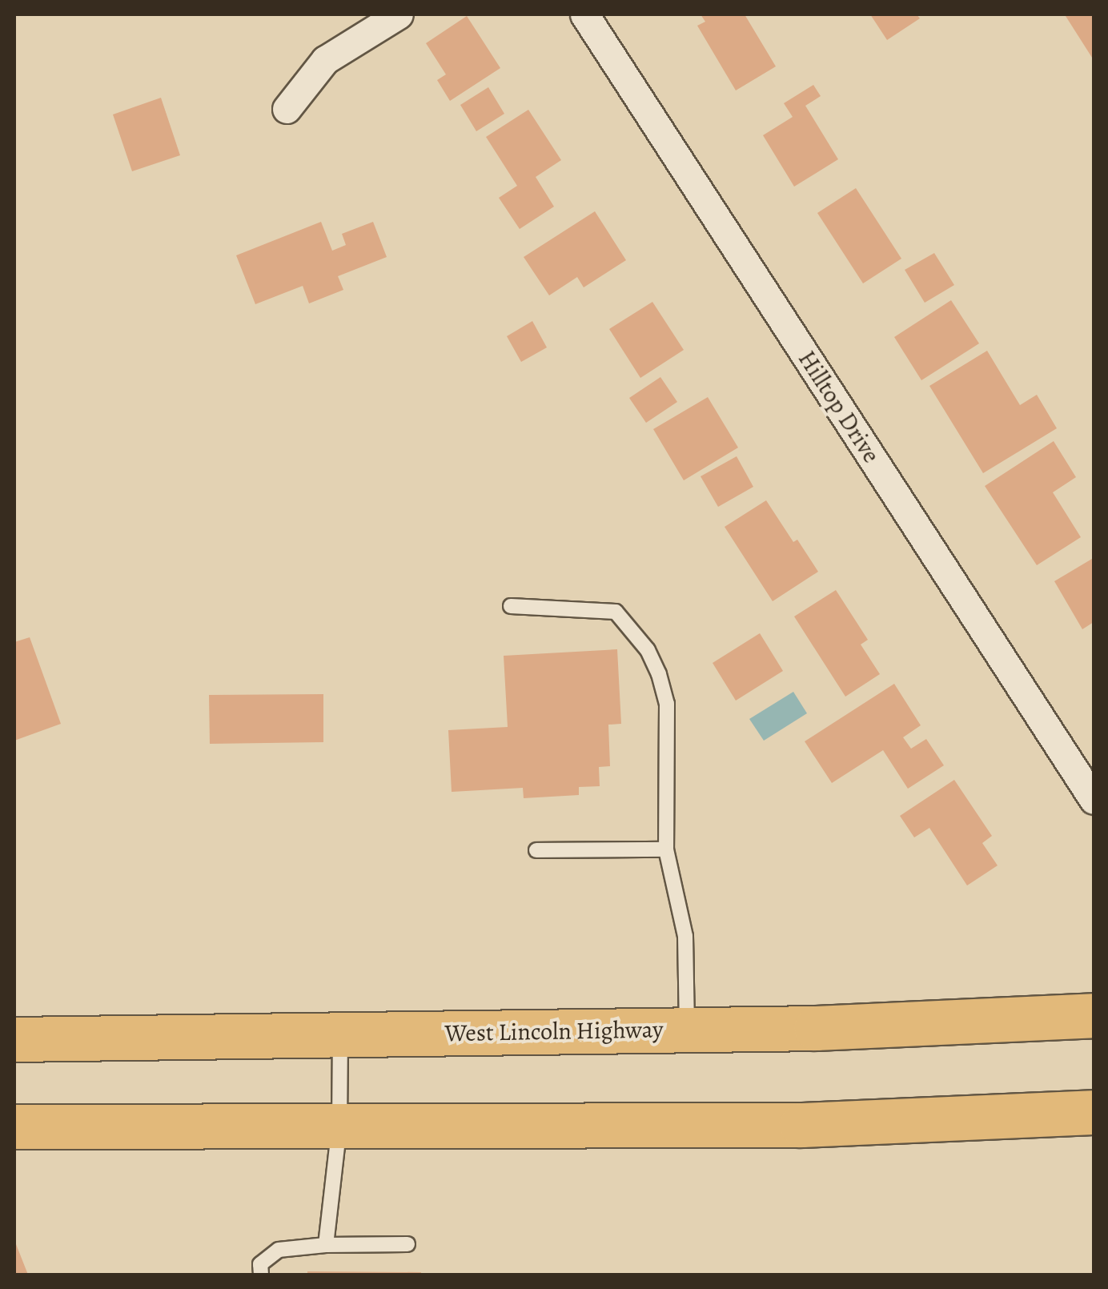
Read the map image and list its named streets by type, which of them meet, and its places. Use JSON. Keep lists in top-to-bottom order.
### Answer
{
  "streets": {
    "main road": ["West Lincoln Highway"],
    "street": ["Hilltop Drive"]
  }
}
